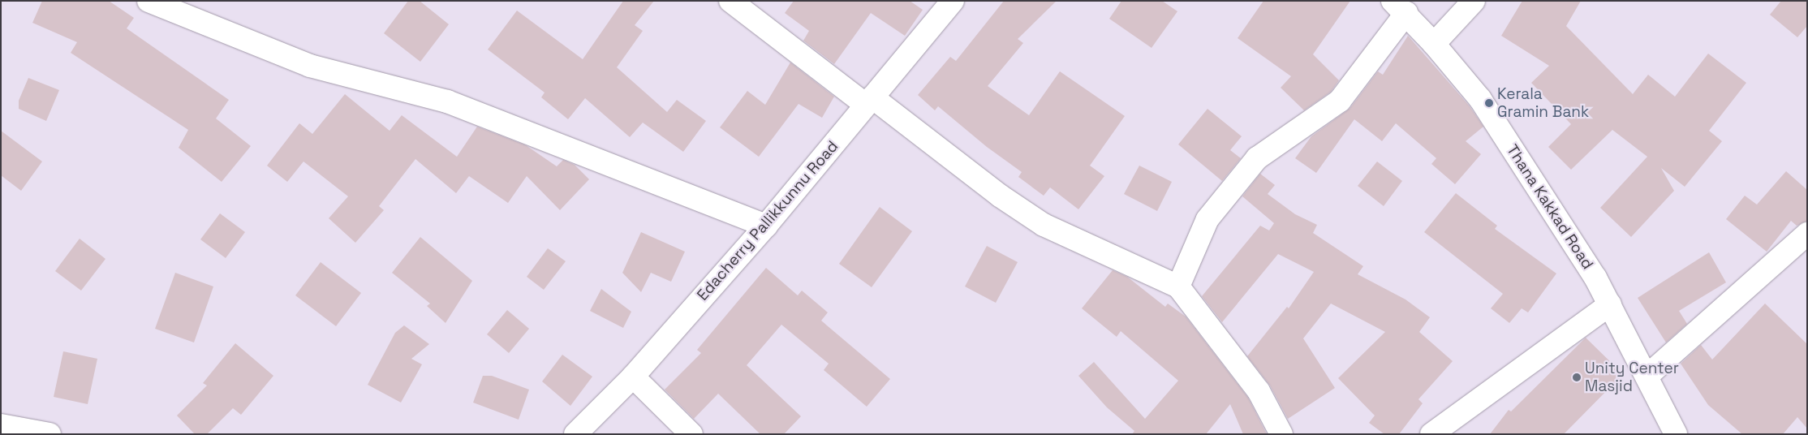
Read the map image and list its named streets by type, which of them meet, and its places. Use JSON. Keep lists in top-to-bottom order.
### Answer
{
  "streets": {
    "street": ["Thana Kakkad Road", "Edacherry Pallikkunnu Road"]
  },
  "places": ["Kerala Gramin Bank", "Unity Center Masjid"]
}
